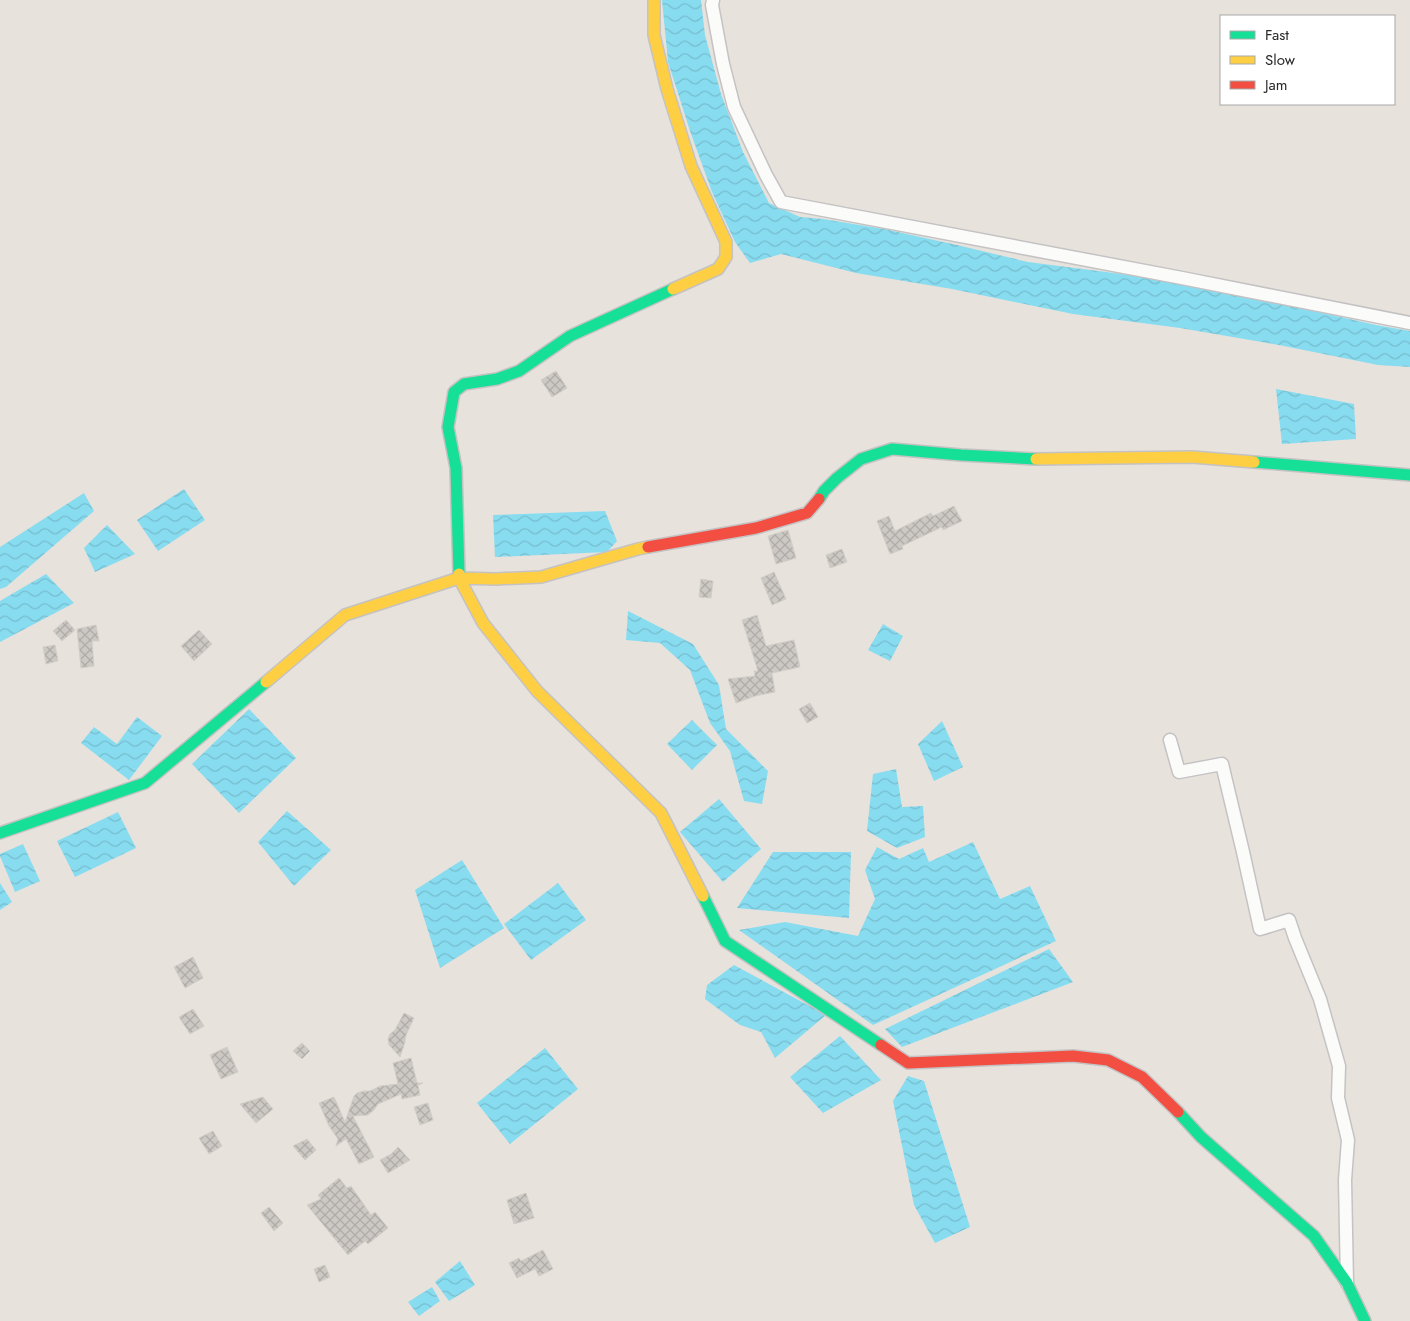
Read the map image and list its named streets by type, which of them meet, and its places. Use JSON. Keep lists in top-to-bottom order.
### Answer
{
  "legend": ["Fast", "Slow", "Jam"]
}
